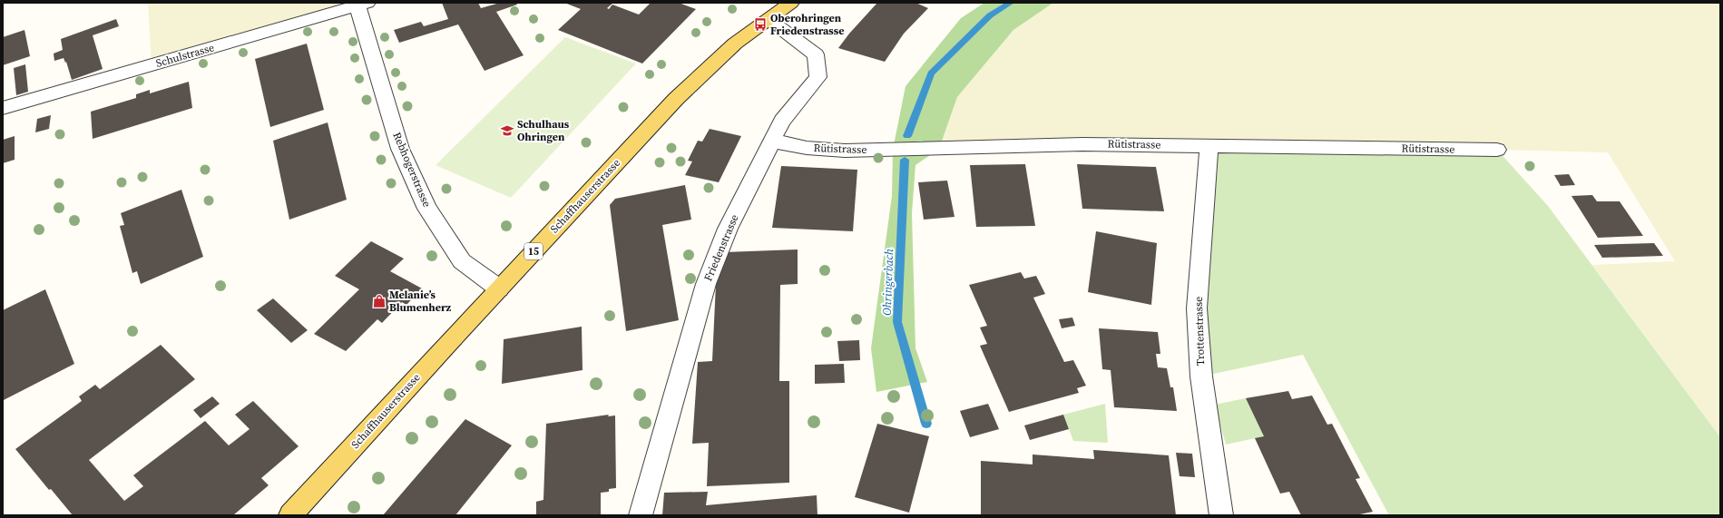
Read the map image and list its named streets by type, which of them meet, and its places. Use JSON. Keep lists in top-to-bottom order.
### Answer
{
  "streets": {
    "main road": ["Schaffhauserstrasse", "15"],
    "street": [
      "Schulstrasse",
      "Rütistrasse",
      "Rebhogerstrasse",
      "Friedenstrasse",
      "Trottenstrasse"
    ]
  },
  "crossings": [
    ["Schulstrasse", "Rebhogerstrasse"],
    ["Rütistrasse", "Friedenstrasse"],
    ["Rütistrasse", "Trottenstrasse"],
    ["Rebhogerstrasse", "Schaffhauserstrasse"],
    ["Schaffhauserstrasse", "Friedenstrasse"]
  ],
  "water": ["Ohringerbach"],
  "places": {
    "bus stop": ["Oberohringen Friedenstrasse"],
    "school or university": ["Schulhaus Ohringen"],
    "shop": ["Melanie’s Blumenherz"]
  }
}
